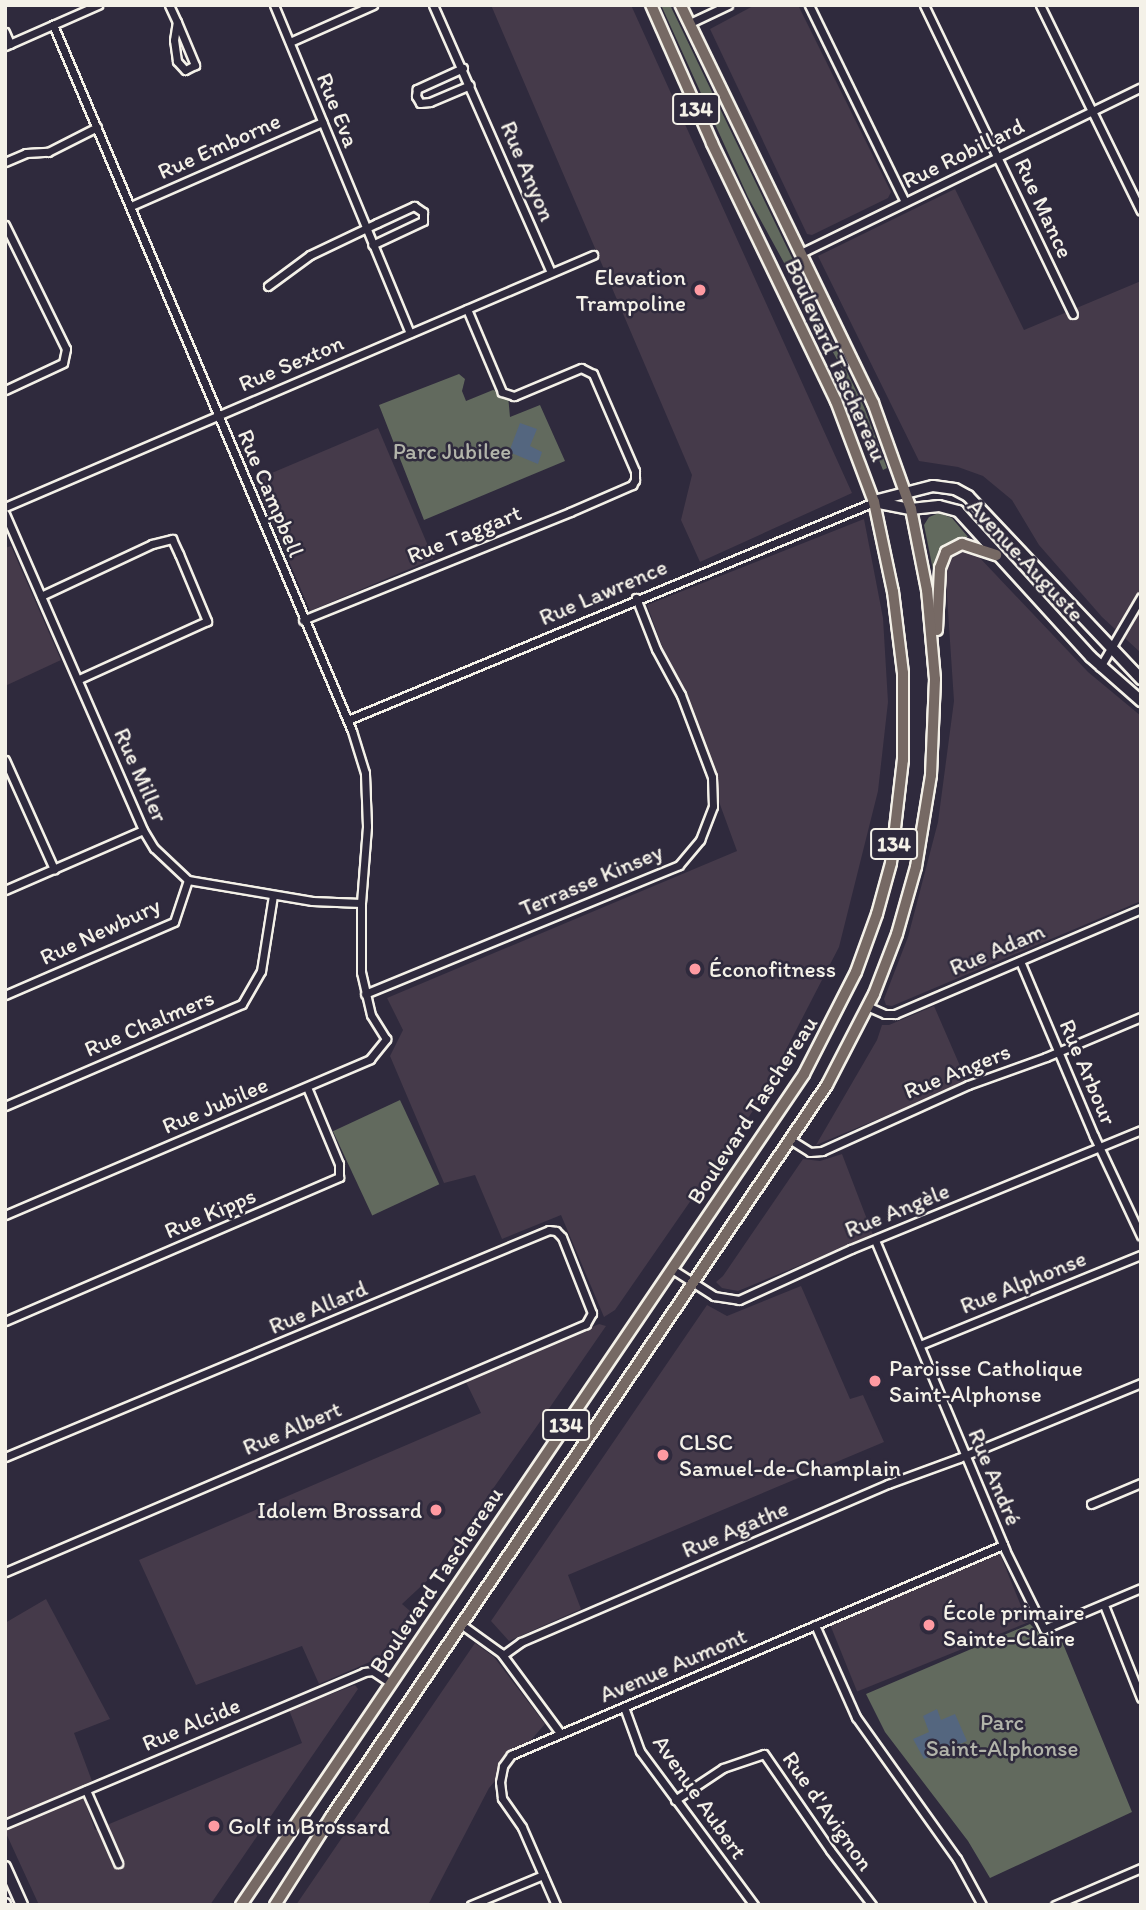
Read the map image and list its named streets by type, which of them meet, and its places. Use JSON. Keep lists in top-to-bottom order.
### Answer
{
  "streets": {
    "main road": ["134", "Boulevard Taschereau", "Avenue Auguste"],
    "street": [
      "Rue Eva",
      "Rue Emborne",
      "Rue Robillard",
      "Rue Anyon",
      "Rue Mance",
      "Rue Sexton",
      "Rue Campbell",
      "Rue Taggart",
      "Rue Lawrence",
      "Rue Miller",
      "Terrasse Kinsey",
      "Rue Newbury",
      "Rue Adam",
      "Rue Chalmers",
      "Rue Angers",
      "Rue Arbour",
      "Rue Jubilee",
      "Rue Angèle",
      "Rue Kipps",
      "Rue Alphonse",
      "Rue Allard",
      "Rue Albert",
      "Rue André",
      "Rue Agathe",
      "Avenue Aumont",
      "Rue Alcide",
      "Avenue Aubert",
      "Rue d'Avignon"
    ]
  },
  "crossings": [
    ["Rue Eva", "Rue Emborne"],
    ["Rue Eva", "Rue Sexton"],
    ["Rue Emborne", "Rue Campbell"],
    ["Rue Robillard", "Rue Mance"],
    ["Rue Robillard", "Boulevard Taschereau"],
    ["Rue Anyon", "Rue Sexton"],
    ["Boulevard Taschereau", "Avenue Auguste"],
    ["Boulevard Taschereau", "Rue Lawrence"],
    ["Boulevard Taschereau", "Rue Adam"],
    ["Boulevard Taschereau", "Rue Angers"],
    ["Boulevard Taschereau", "Rue Angèle"],
    ["Boulevard Taschereau", "Rue Alcide"],
    ["Rue Sexton", "Rue Campbell"],
    ["Rue Sexton", "Rue Taggart"],
    ["Rue Campbell", "Rue Taggart"],
    ["Rue Campbell", "Rue Lawrence"],
    ["Rue Campbell", "Terrasse Kinsey"],
    ["Rue Campbell", "Rue Jubilee"],
    ["Avenue Auguste", "Rue Lawrence"],
    ["Rue Lawrence", "Terrasse Kinsey"],
    ["Rue Miller", "Rue Newbury"],
    ["Terrasse Kinsey", "Rue Jubilee"],
    ["Rue Adam", "Rue Arbour"],
    ["Rue Angers", "Rue Arbour"],
    ["Rue Arbour", "Rue Angèle"],
    ["Rue Jubilee", "Rue Kipps"],
    ["Rue Angèle", "Rue André"],
    ["Rue Alphonse", "Rue André"],
    ["Rue Allard", "Rue Albert"],
    ["Rue André", "Rue Agathe"],
    ["Rue André", "Avenue Aumont"],
    ["Avenue Aumont", "Avenue Aubert"],
    ["Avenue Aubert", "Rue d'Avignon"]
  ],
  "parks": ["Parc Jubilee", "Parc Saint-Alphonse"],
  "places": [
    "Elevation Trampoline",
    "Éconofitness",
    "Paroisse Catholique Saint-Alphonse",
    "CLSC Samuel-de-Champlain",
    "Idolem Brossard",
    "École primaire Sainte-Claire",
    "Golf in Brossard"
  ]
}
